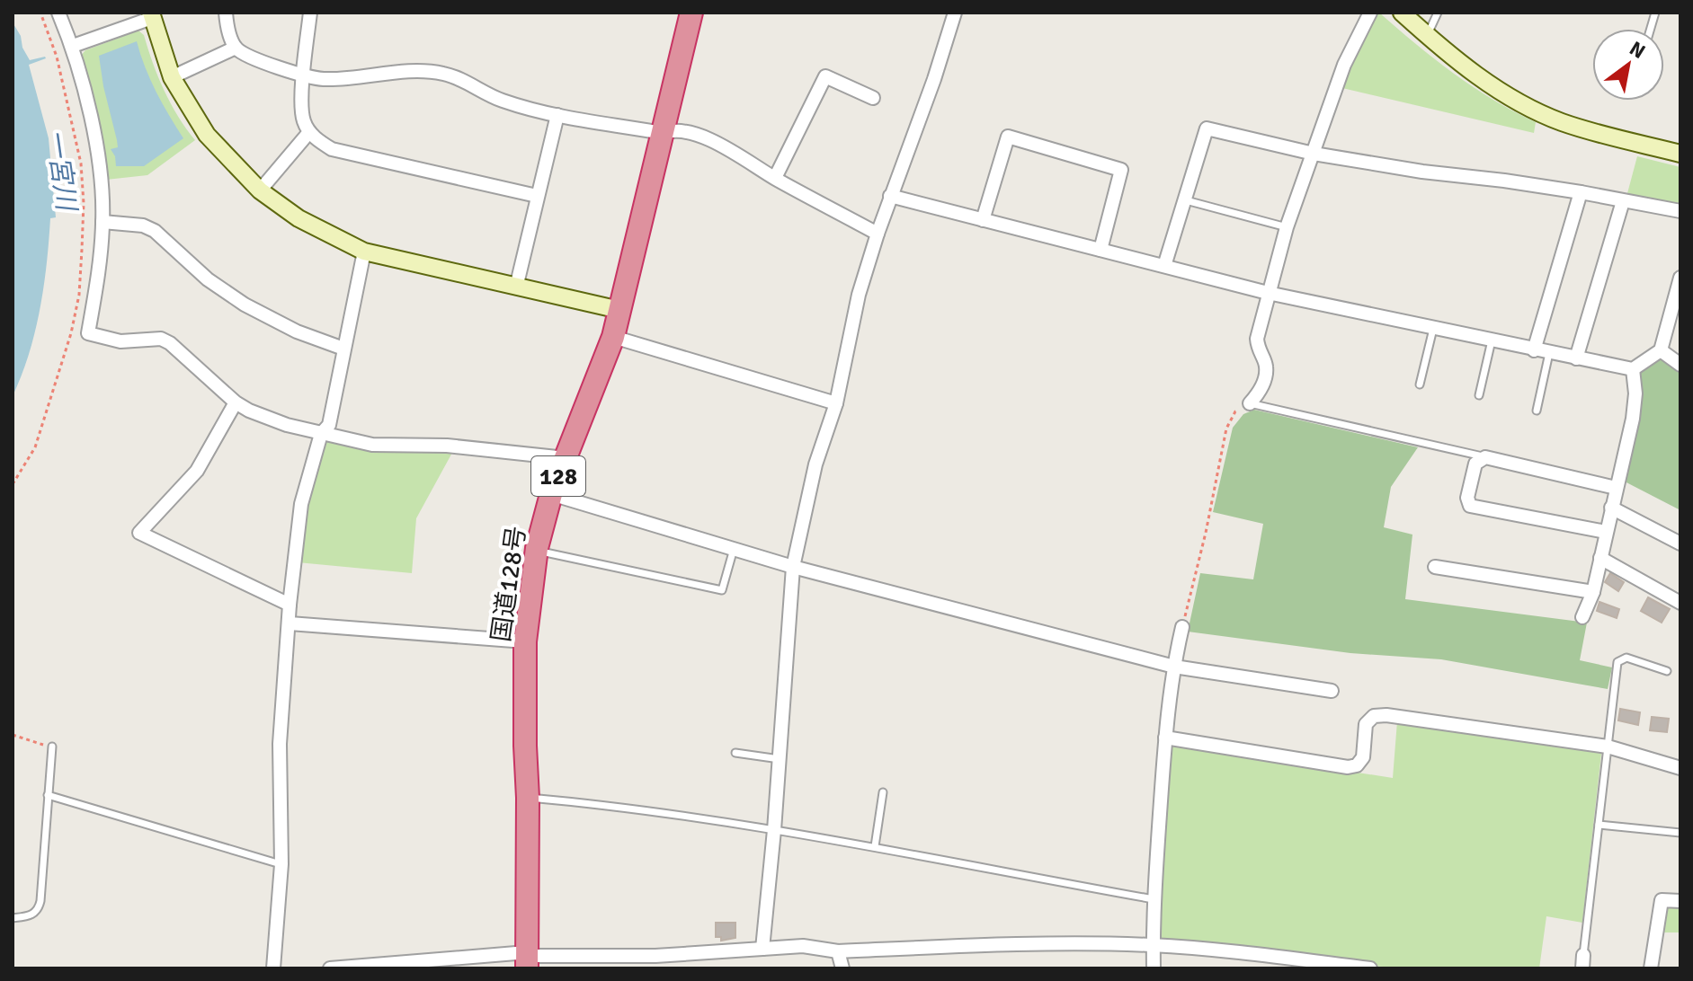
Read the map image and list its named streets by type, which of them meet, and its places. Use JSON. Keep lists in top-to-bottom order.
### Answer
{
  "streets": {
    "highway": ["128", "国道128号"]
  },
  "water": ["一宮川"],
  "north": "top right"
}
